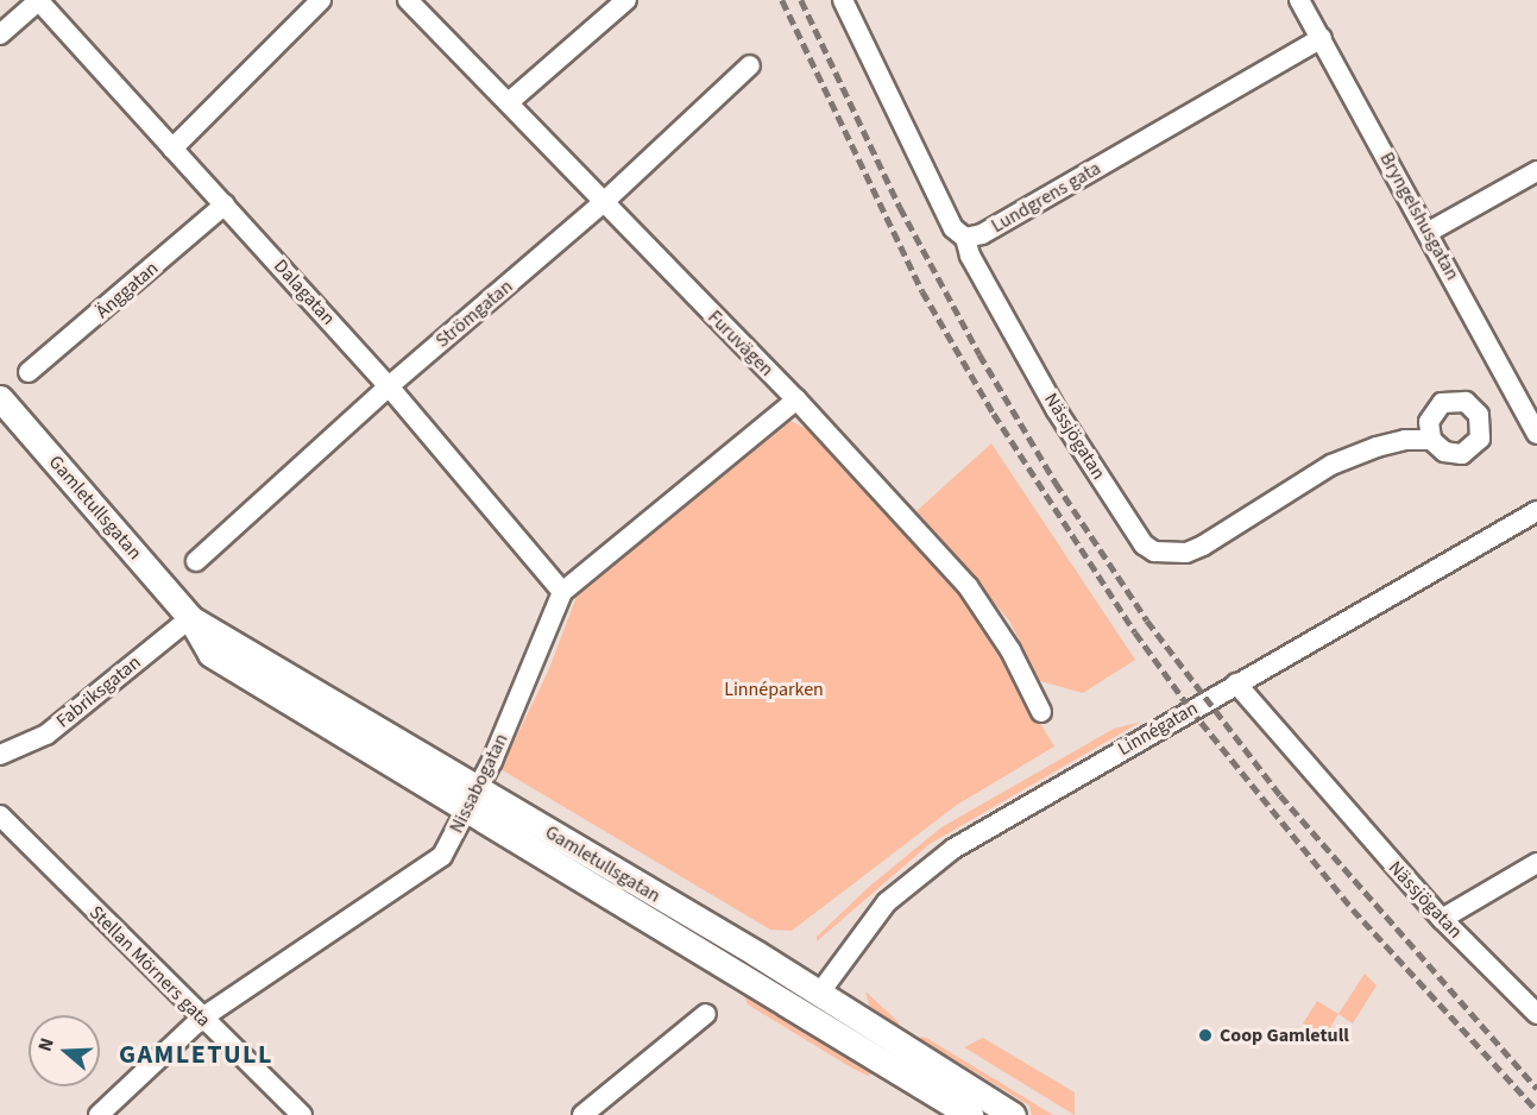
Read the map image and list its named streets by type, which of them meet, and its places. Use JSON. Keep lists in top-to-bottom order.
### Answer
{
  "streets": {
    "street": [
      "Lundgrens gata",
      "Bryngelshusgatan",
      "Änggatan",
      "Dalagatan",
      "Strömgatan",
      "Furuvägen",
      "Nässjögatan",
      "Gamletullsgatan",
      "Fabriksgatan",
      "Linnégatan",
      "Nissabogatan",
      "Stellan Mörners gata"
    ]
  },
  "crossings": [
    ["Lundgrens gata", "Bryngelshusgatan"],
    ["Lundgrens gata", "Nässjögatan"],
    ["Änggatan", "Dalagatan"],
    ["Dalagatan", "Strömgatan"],
    ["Dalagatan", "Nissabogatan"],
    ["Strömgatan", "Furuvägen"],
    ["Furuvägen", "Nissabogatan"],
    ["Nässjögatan", "Linnégatan"],
    ["Gamletullsgatan", "Fabriksgatan"],
    ["Gamletullsgatan", "Linnégatan"],
    ["Gamletullsgatan", "Nissabogatan"],
    ["Nissabogatan", "Stellan Mörners gata"]
  ],
  "districts": ["GAMLETULL"],
  "parks": ["Linnéparken"],
  "places": ["Coop Gamletull"],
  "north": "left"
}
